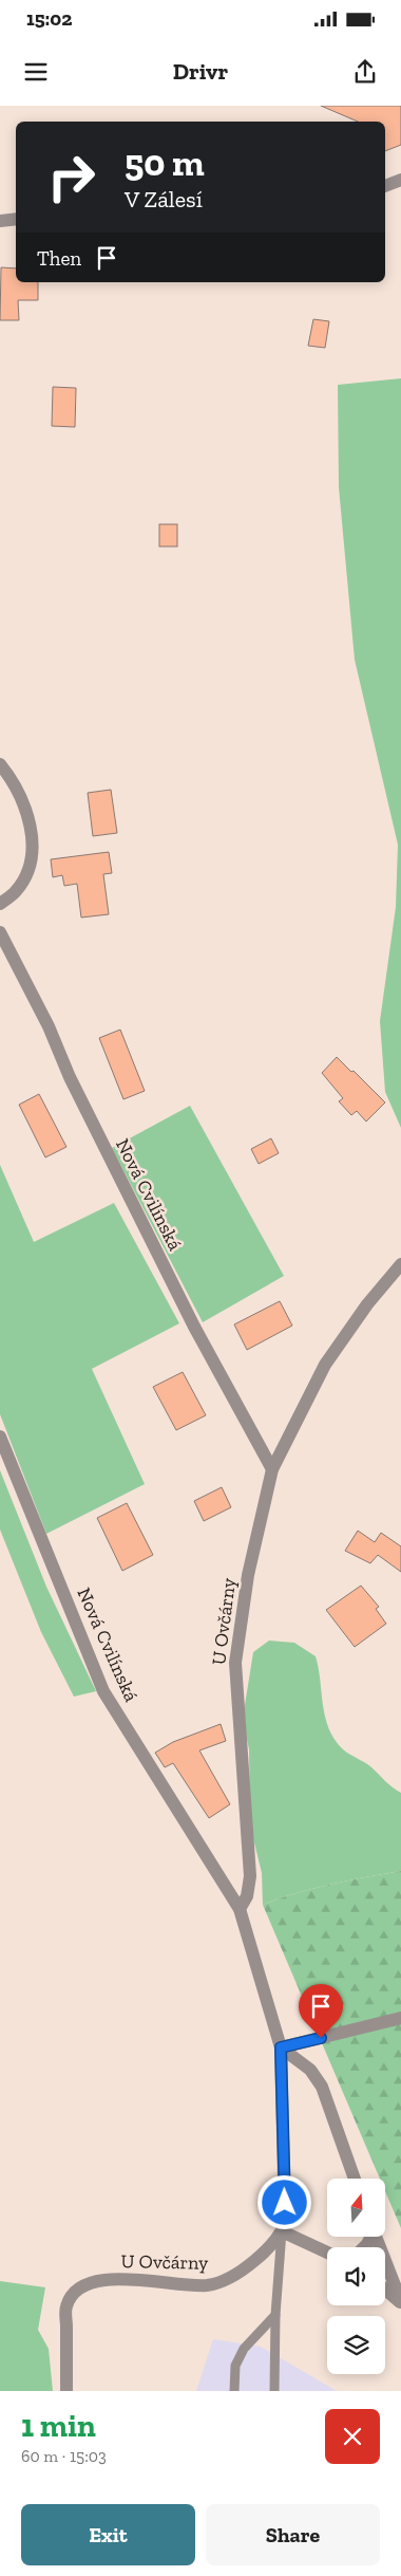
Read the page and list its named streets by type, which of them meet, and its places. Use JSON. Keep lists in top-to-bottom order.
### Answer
{
  "streets": {
    "street": ["Nová Cvilínská", "U Ovčárny"]
  },
  "crossings": [
    ["Nová Cvilínská", "U Ovčárny"]
  ],
  "north": "top",
  "page": {
    "status": "15:02",
    "header": "Drivr",
    "turn": ["50 m", "V Zálesí"],
    "then": "Then",
    "heading": ["1 min", "60 m · 15:03"],
    "buttons": ["Exit", "Share"]
  }
}
